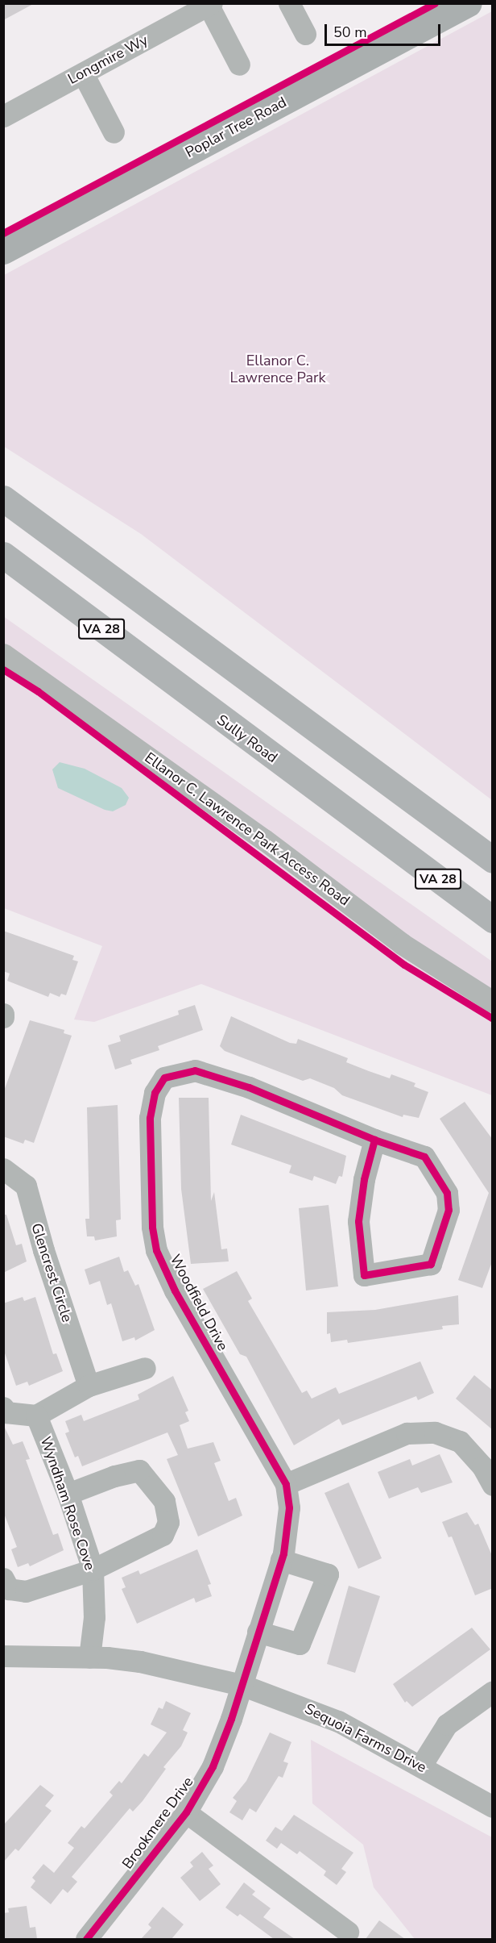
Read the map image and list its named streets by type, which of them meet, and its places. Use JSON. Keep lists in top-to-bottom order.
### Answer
{
  "streets": {
    "highway": ["VA 28", "Sully Road"],
    "main road": ["Poplar Tree Road"],
    "street": [
      "Longmire Wy",
      "Ellanor C. Lawrence Park Access Road",
      "Glencrest Circle",
      "Woodfield Drive",
      "Wyndham Rose Cove",
      "Sequoia Farms Drive",
      "Brookmere Drive"
    ]
  },
  "crossings": [
    ["Woodfield Drive", "Sequoia Farms Drive"],
    ["Woodfield Drive", "Brookmere Drive"],
    ["Wyndham Rose Cove", "Sequoia Farms Drive"],
    ["Sequoia Farms Drive", "Brookmere Drive"]
  ],
  "parks": ["Ellanor C. Lawrence Park"],
  "scale_bar": "50 m"
}
